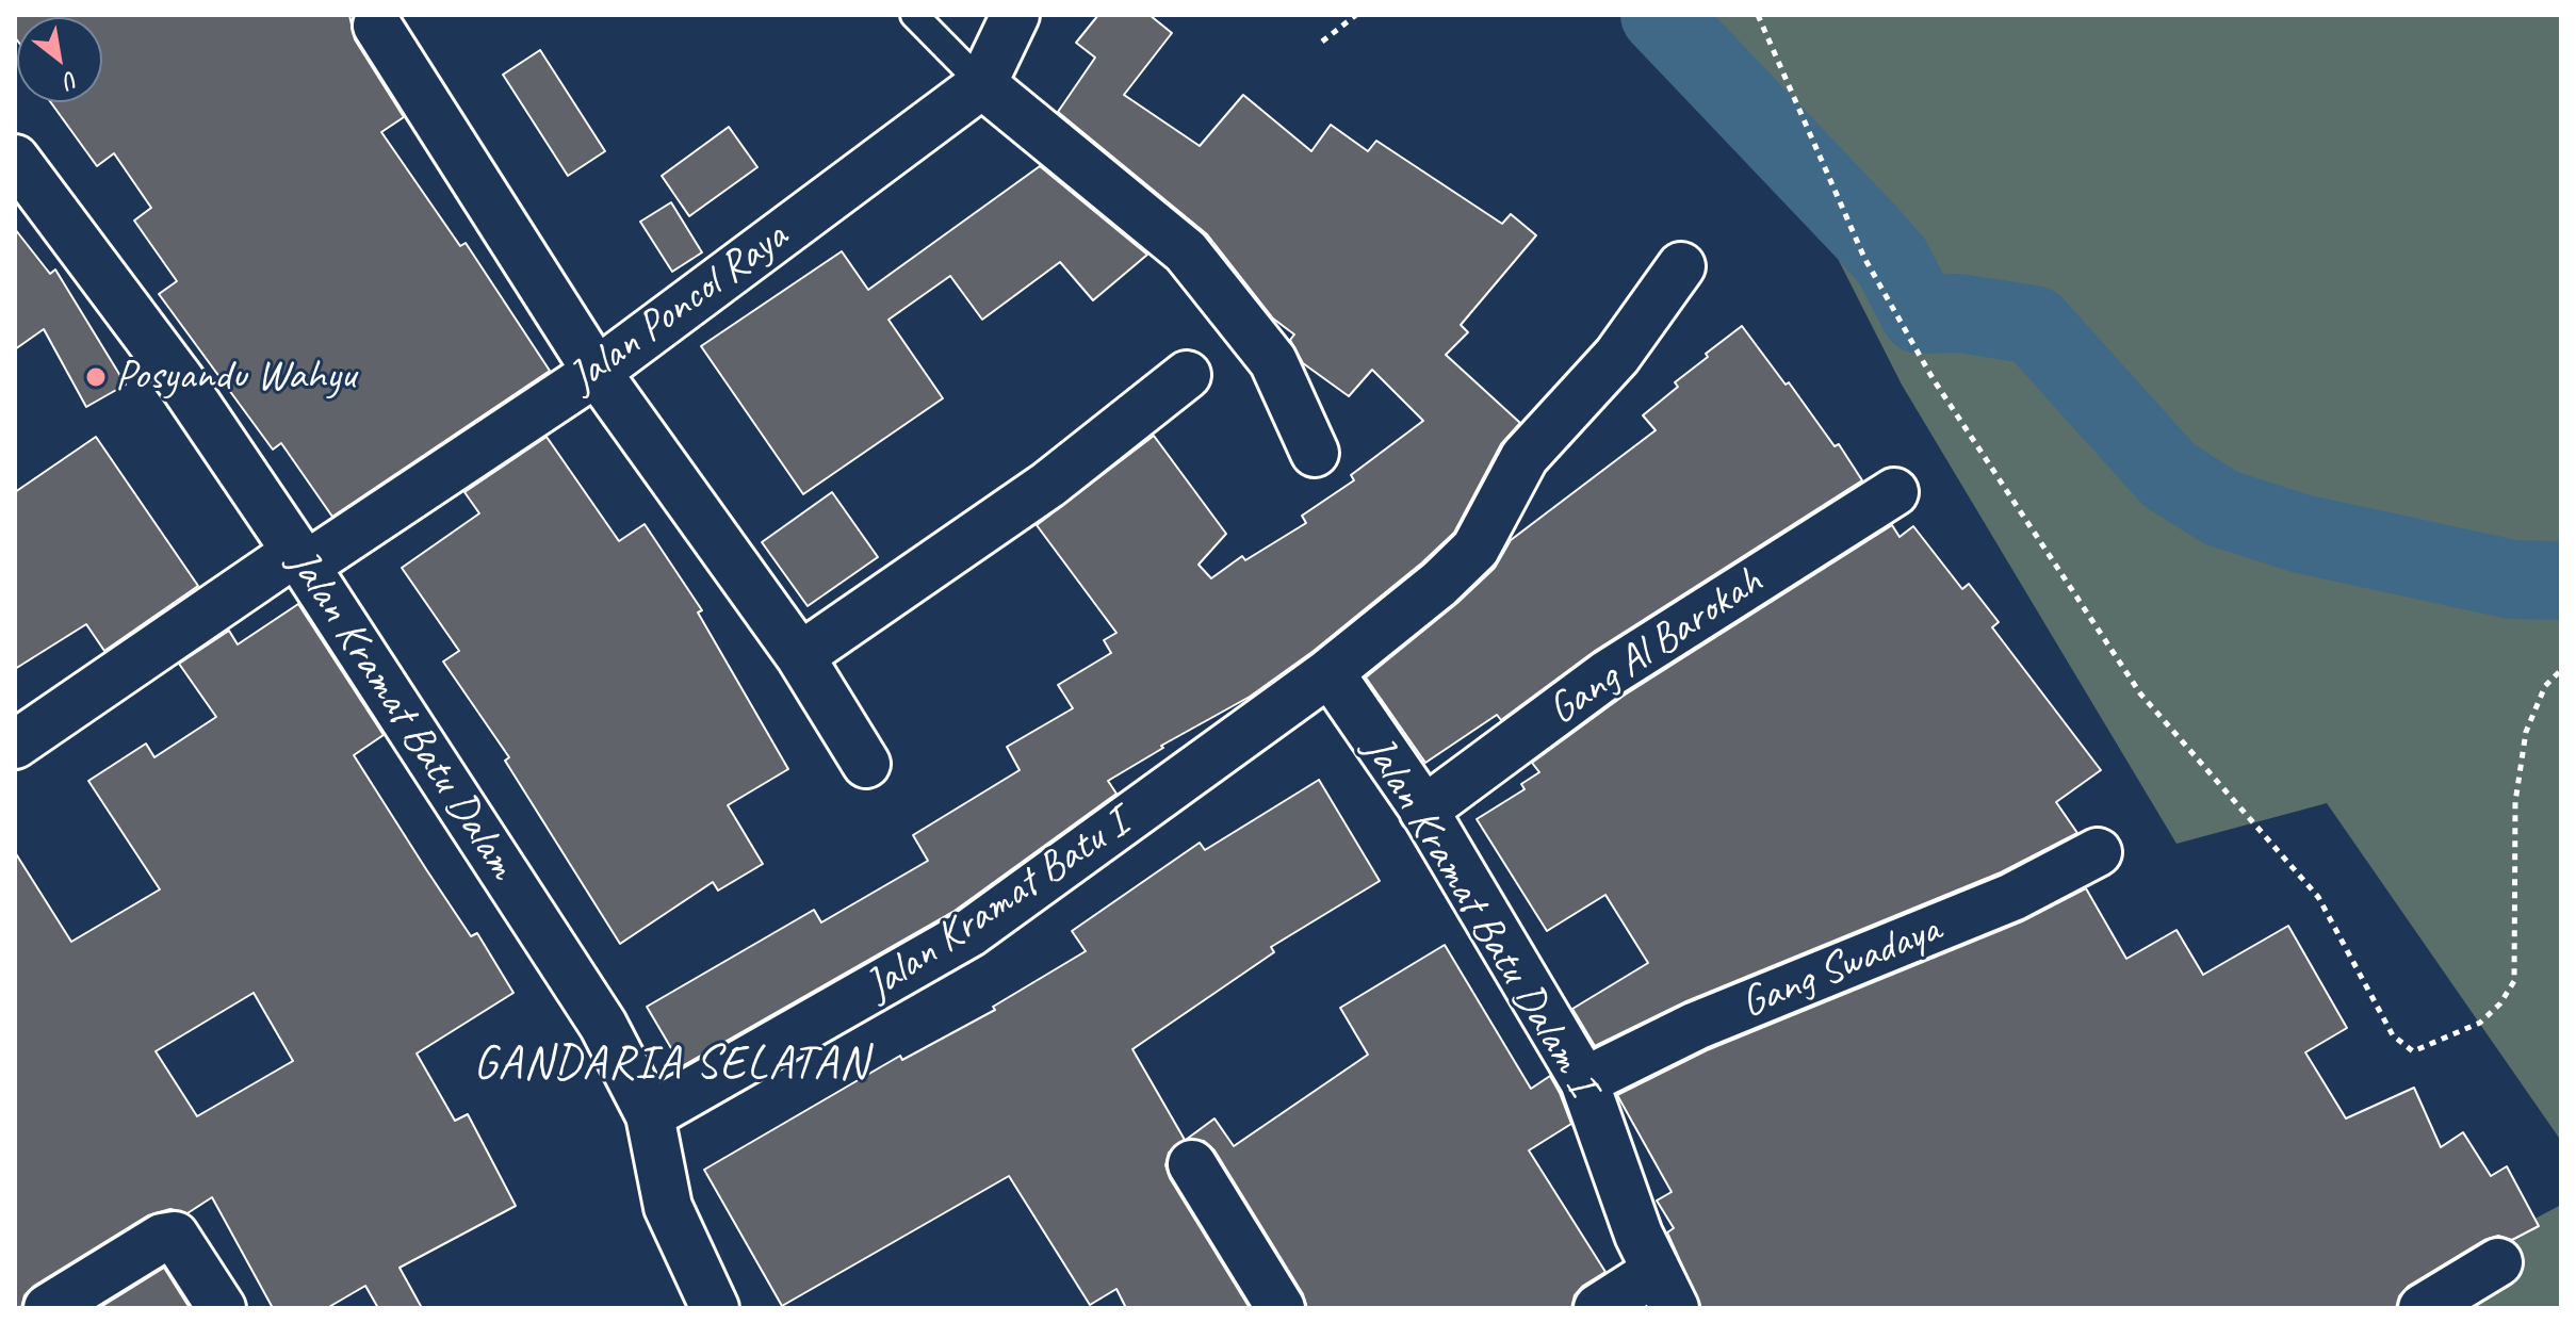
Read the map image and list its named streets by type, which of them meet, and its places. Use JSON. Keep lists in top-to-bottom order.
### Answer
{
  "streets": {
    "street": [
      "Jalan Poncol Raya",
      "Gang Al Barokah",
      "Jalan Kramat Batu Dalam",
      "Jalan Kramat Batu I",
      "Jalan Kramat Batu Dalam I",
      "Gang Swadaya"
    ]
  },
  "crossings": [
    ["Jalan Poncol Raya", "Jalan Kramat Batu Dalam"],
    ["Gang Al Barokah", "Jalan Kramat Batu Dalam I"],
    ["Jalan Kramat Batu Dalam", "Jalan Kramat Batu I"],
    ["Jalan Kramat Batu I", "Jalan Kramat Batu Dalam I"],
    ["Jalan Kramat Batu Dalam I", "Gang Swadaya"]
  ],
  "districts": ["GANDARIA SELATAN"],
  "places": ["Posyandu Wahyu"],
  "north": "bottom right"
}
